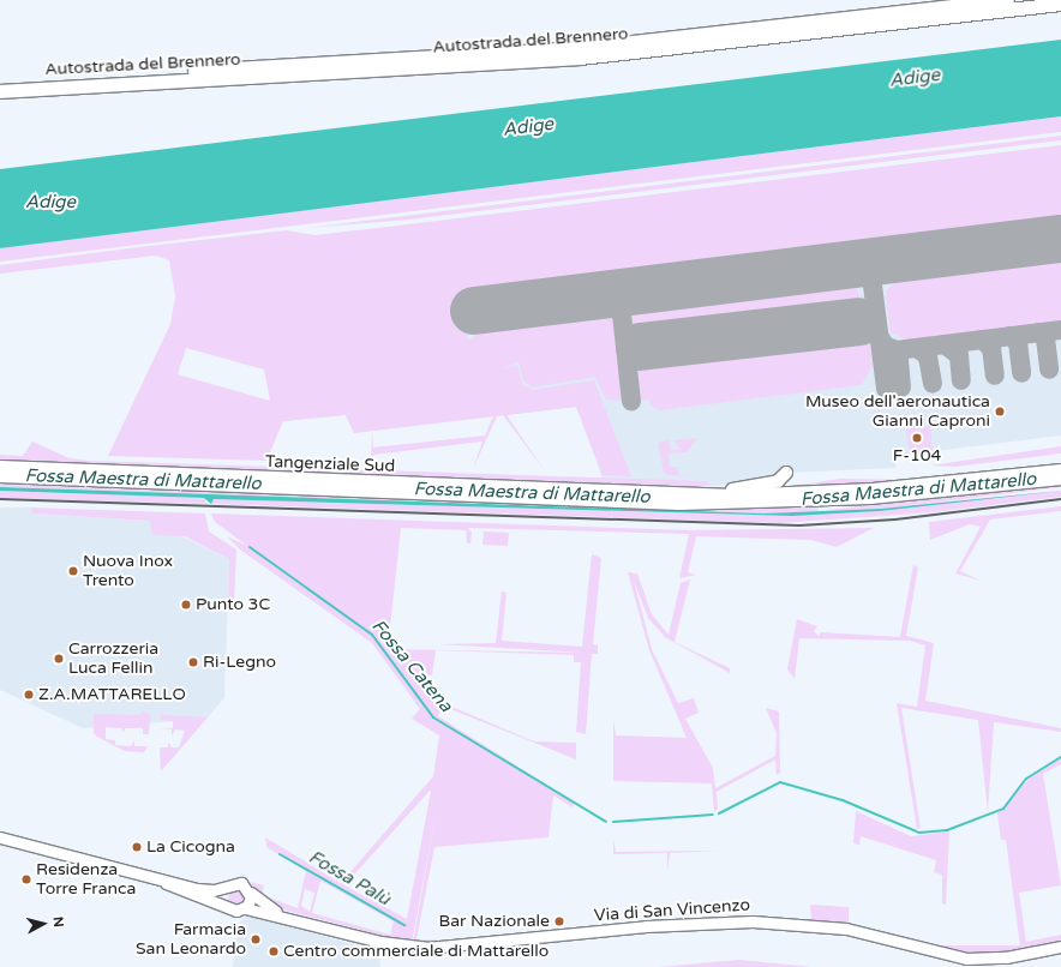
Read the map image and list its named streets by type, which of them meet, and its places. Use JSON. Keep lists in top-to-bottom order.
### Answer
{
  "streets": {
    "highway": ["Autostrada del Brennero", "Tangenziale Sud"],
    "main road": ["Via di San Vincenzo"]
  },
  "water": [
    "Adige",
    "Fossa Maestra di Mattarello",
    "Fossa Catena",
    "Fossa Palù"
  ],
  "places": [
    "Museo dell'aeronautica Gianni Caproni",
    "F-104",
    "Nuova Inox Trento",
    "Punto 3C",
    "Carrozzeria Luca Fellin",
    "Ri-Legno",
    "Z.A.MATTARELLO",
    "La Cicogna",
    "Residenza Torre Franca",
    "Bar Nazionale",
    "Farmacia San Leonardo",
    "Centro commerciale di Mattarello"
  ],
  "north": "right"
}
